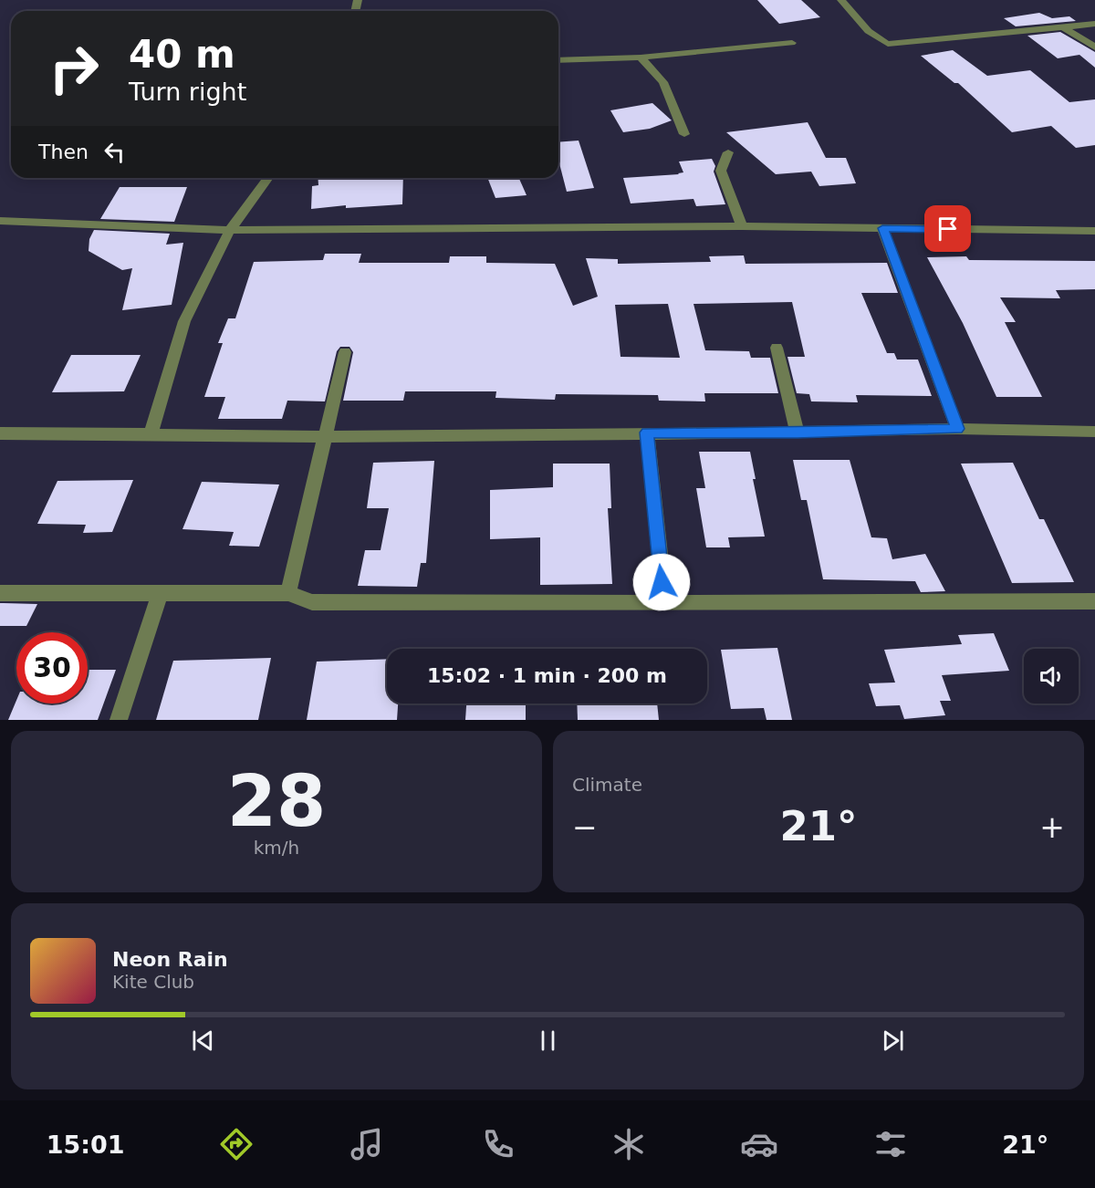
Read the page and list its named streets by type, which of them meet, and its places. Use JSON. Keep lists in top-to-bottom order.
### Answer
{
  "page": {
    "turn": ["40 m", "Turn right"],
    "then": "Then",
    "limit": "30",
    "trip": "15:02 · 1 min · 200 m",
    "tile": [
      ["28", "km/h"],
      "Climate"
    ],
    "heat": ["−", "21°", "+"],
    "song": ["Neon Rain", "Kite Club"],
    "tabs": ["15:01", "21°"]
  }
}
